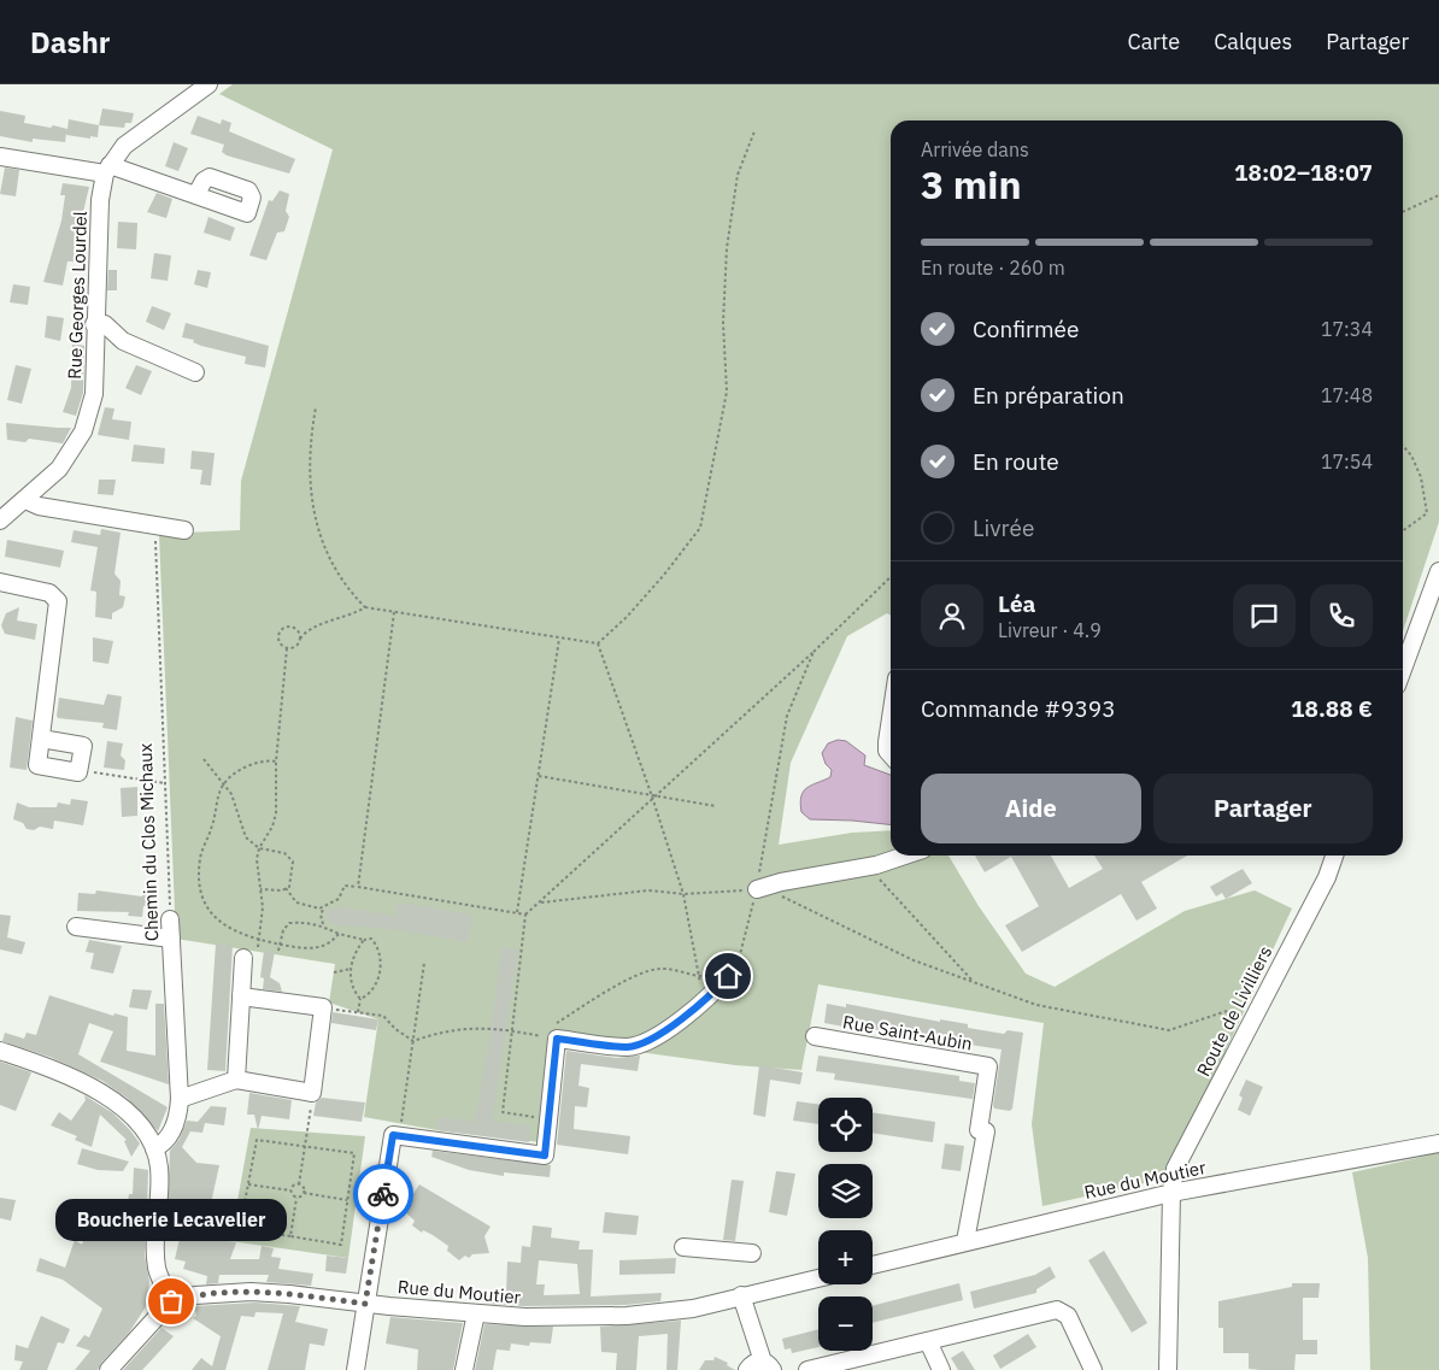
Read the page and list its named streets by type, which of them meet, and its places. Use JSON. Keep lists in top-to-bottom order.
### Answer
{
  "streets": {
    "street": [
      "Rue Georges Lourdel",
      "Chemin du Clos Michaux",
      "Route de Livilliers",
      "Rue Saint-Aubin",
      "Rue du Moutier"
    ]
  },
  "crossings": [
    ["Route de Livilliers", "Rue du Moutier"],
    ["Rue Saint-Aubin", "Rue du Moutier"]
  ],
  "places": ["Boucherie Lecavelier"],
  "page": {
    "header": "Dashr",
    "nav": ["Carte", "Calques", "Partager"],
    "heading": ["3 min", "Arrivée dans", "18:02–18:07"],
    "panel": [
      "Léa",
      "Livreur · 4.9",
      "Commande #9393",
      "18.88 €"
    ],
    "bar": "En route · 260 m",
    "list": [
      ["Confirmée", "17:34"],
      ["En préparation", "17:48"],
      ["En route", "17:54"],
      "Livrée"
    ],
    "buttons": ["Aide", "Partager"],
    "map_buttons": ["+", "−"],
    "bubble": "Boucherie Lecavelier"
  }
}
